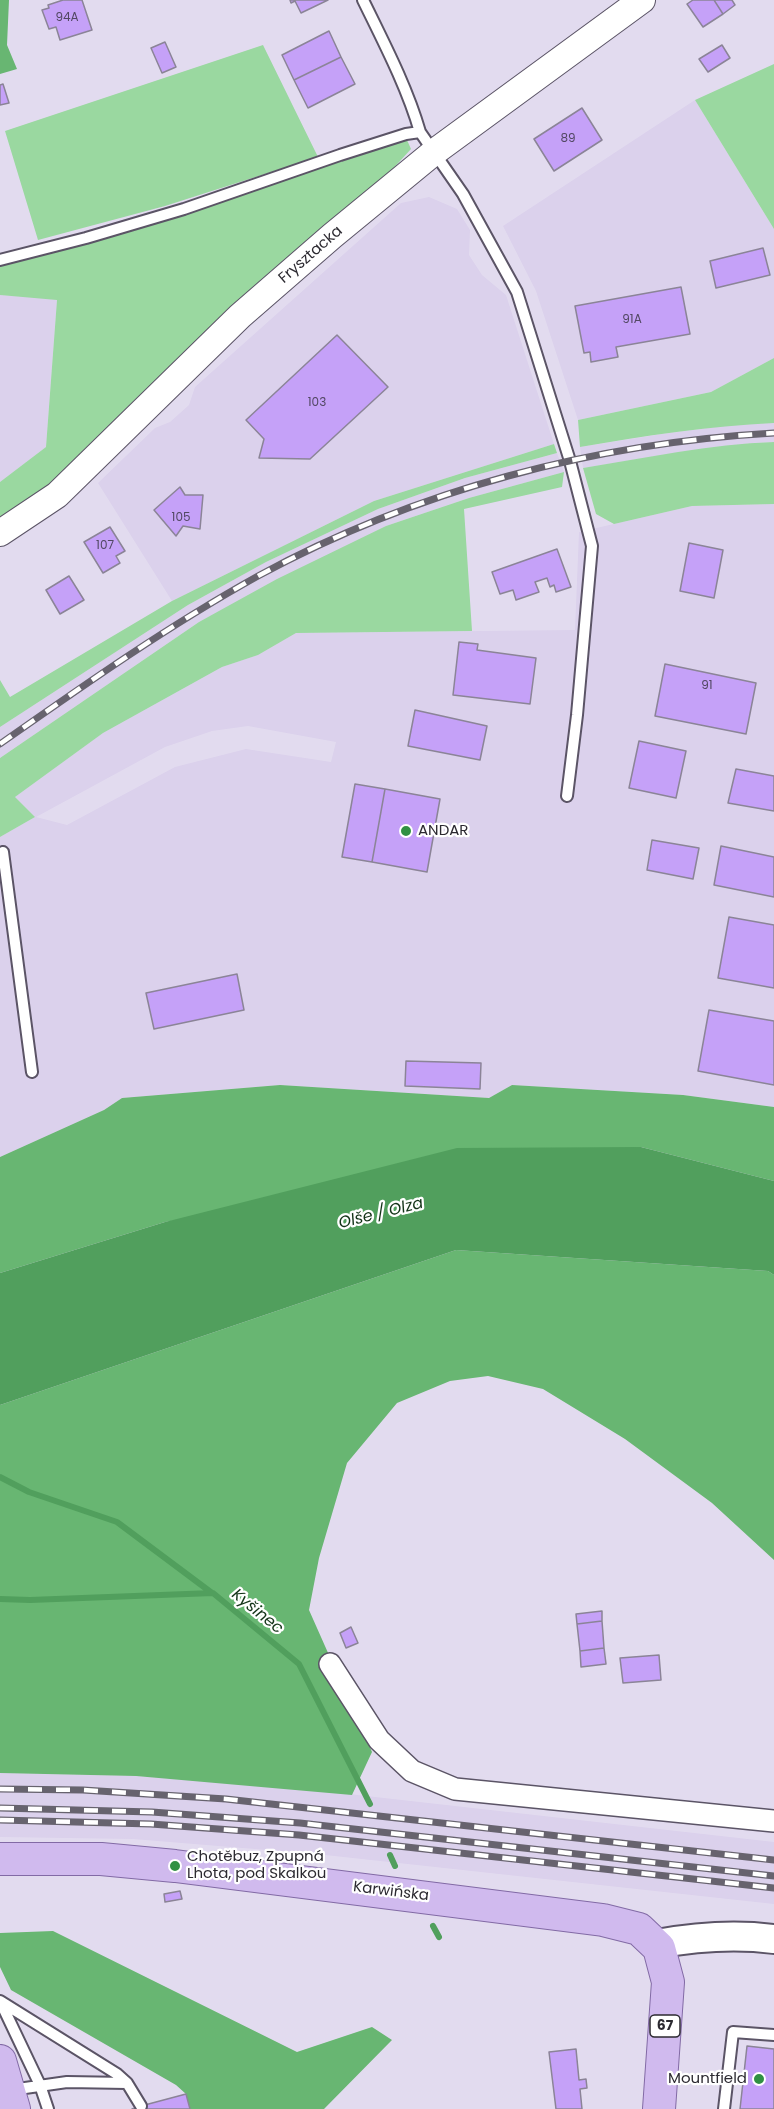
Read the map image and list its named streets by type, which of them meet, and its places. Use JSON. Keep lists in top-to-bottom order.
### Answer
{
  "streets": {
    "main road": ["Karwińska", "67"],
    "street": ["Frysztacka"]
  },
  "crossings": [
    ["Karwińska", "67"]
  ],
  "water": ["Olše / Olza", "Kyšinec"],
  "places": ["ANDAR", "Chotěbuz, Zpupná Lhota, pod Skalkou", "Mountfield"],
  "house_numbers": [
    "94A",
    "89",
    "91A",
    "103",
    "105",
    "107",
    "91"
  ]
}
